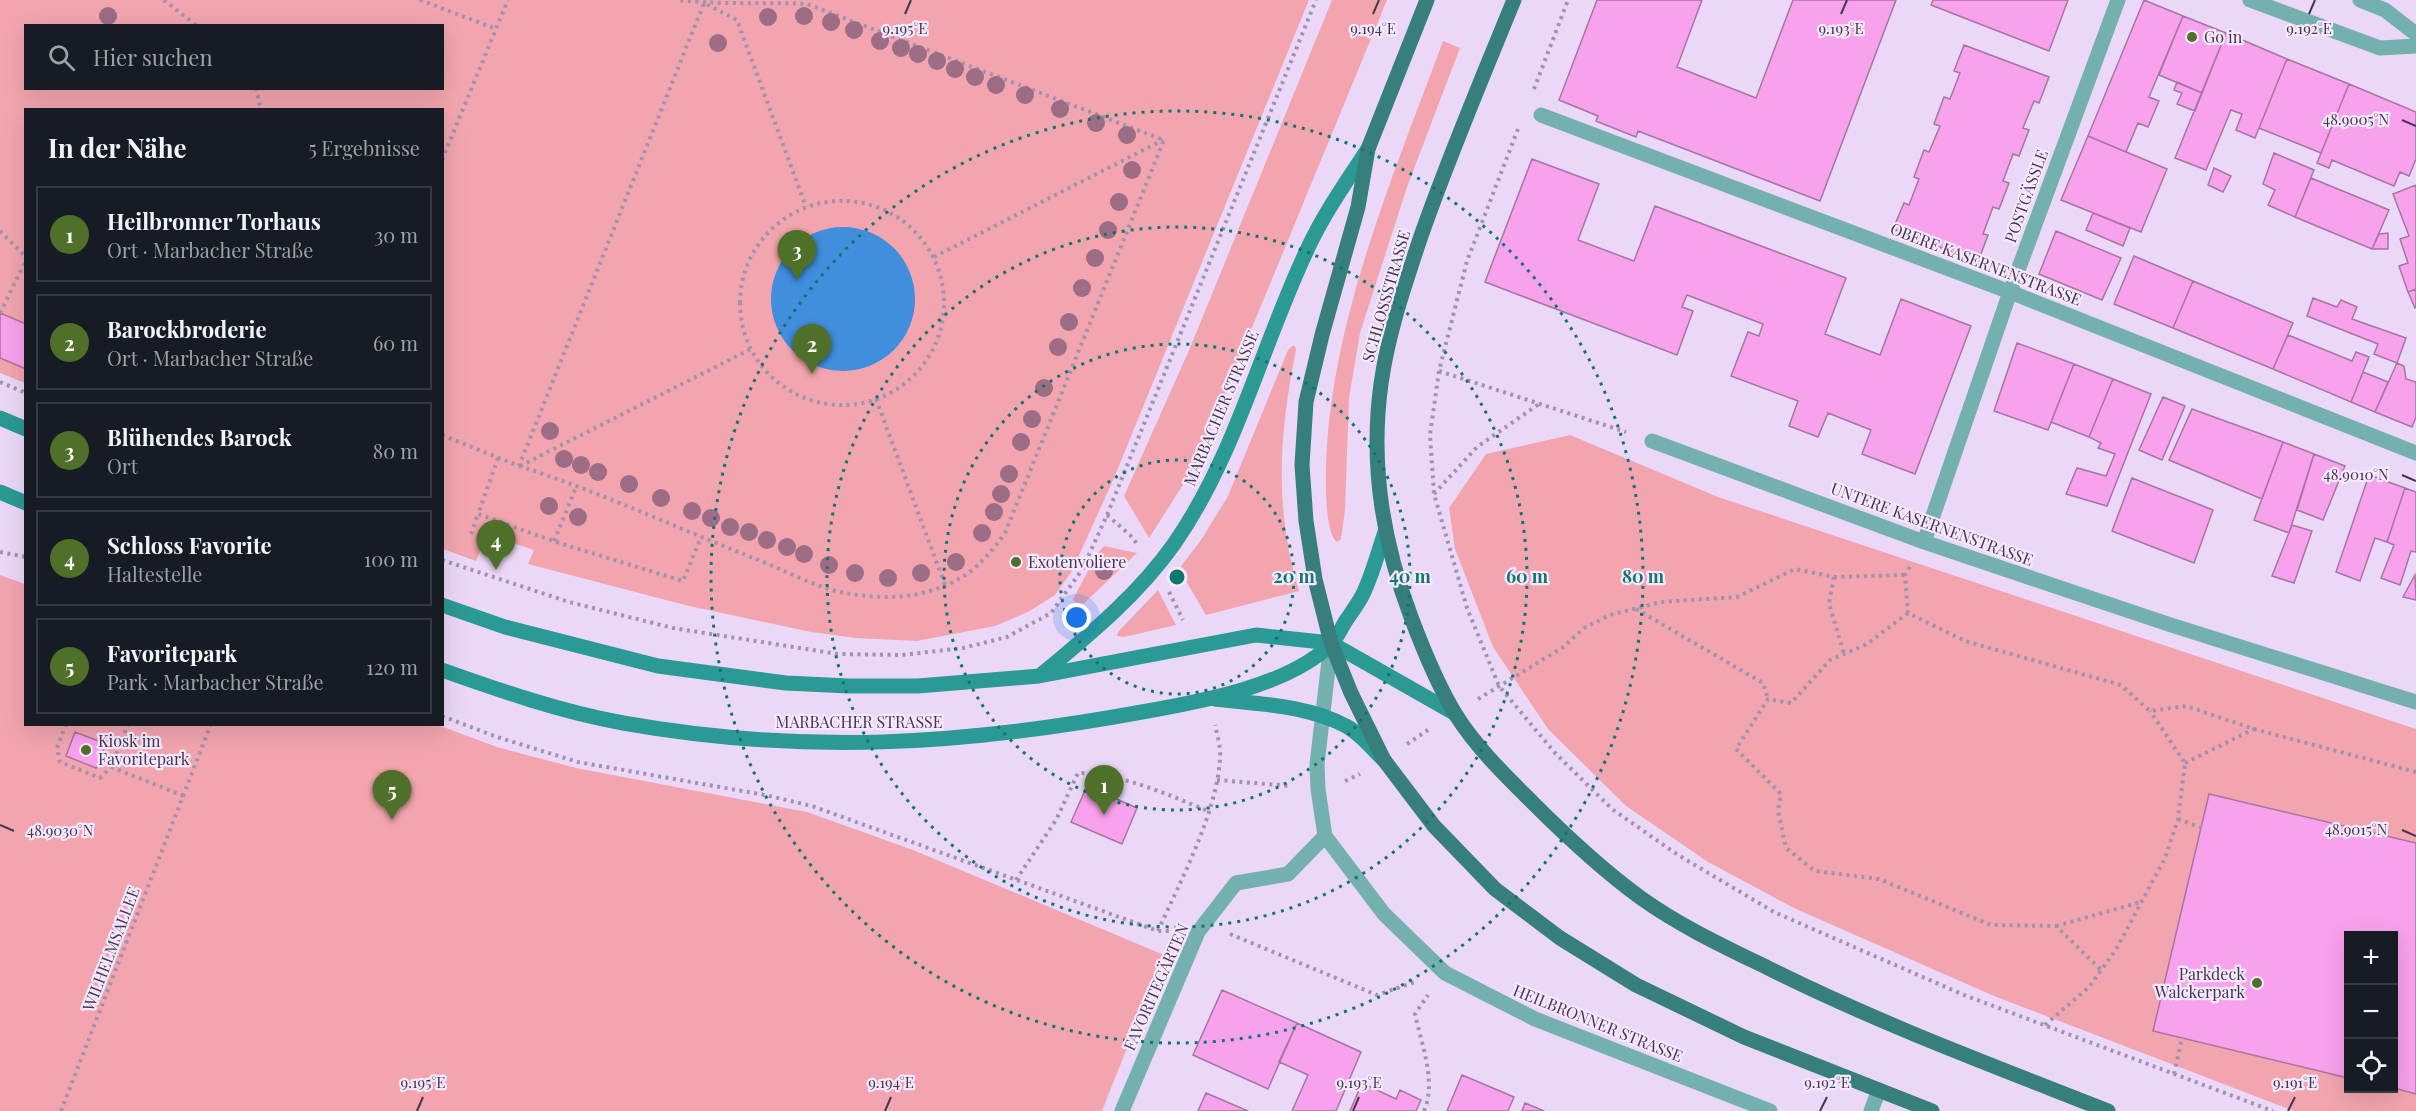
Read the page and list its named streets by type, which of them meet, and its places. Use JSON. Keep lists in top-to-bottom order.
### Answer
{
  "streets": {
    "main road": ["SCHLOSSSTRASSE", "MARBACHER STRASSE"],
    "street": [
      "POSTGÄSSLE",
      "OBERE KASERNENSTRASSE",
      "UNTERE KASERNENSTRASSE",
      "FAVORITEGÄRTEN",
      "HEILBRONNER STRASSE"
    ],
    "path": ["WILHELMSALLEE"]
  },
  "crossings": [
    ["POSTGÄSSLE", "OBERE KASERNENSTRASSE"],
    ["POSTGÄSSLE", "UNTERE KASERNENSTRASSE"],
    ["SCHLOSSSTRASSE", "MARBACHER STRASSE"],
    ["FAVORITEGÄRTEN", "HEILBRONNER STRASSE"]
  ],
  "places": [
    "Go in",
    "Exotenvoliere",
    "Kiosk im Favoritepark",
    "Parkdeck Walckerpark"
  ],
  "page": {
    "search": "Hier suchen",
    "heading": ["In der Nähe", "5 Ergebnisse"],
    "list": [
      {
        "mark": "1",
        "name": "Heilbronner Torhaus",
        "note": "Ort · Marbacher Straße",
        "value": "30 m"
      },
      {
        "mark": "2",
        "name": "Barockbroderie",
        "note": "Ort · Marbacher Straße",
        "value": "60 m"
      },
      {
        "mark": "3",
        "name": "Blühendes Barock",
        "note": "Ort",
        "value": "80 m"
      },
      {
        "mark": "4",
        "name": "Schloss Favorite",
        "note": "Haltestelle",
        "value": "100 m"
      },
      {
        "mark": "5",
        "name": "Favoritepark",
        "note": "Park · Marbacher Straße",
        "value": "120 m"
      }
    ],
    "pins": [
      "3",
      "2",
      "4",
      "1",
      "5"
    ],
    "map_buttons": ["+", "−"]
  },
  "coordinates": [
    "9.195°E",
    "9.194°E",
    "9.193°E",
    "9.192°E",
    "48.9005°N",
    "48.9010°N",
    "48.9015°N",
    "48.9030°N",
    "9.191°E"
  ],
  "rings": [
    "20 m",
    "40 m",
    "60 m",
    "80 m"
  ]
}
